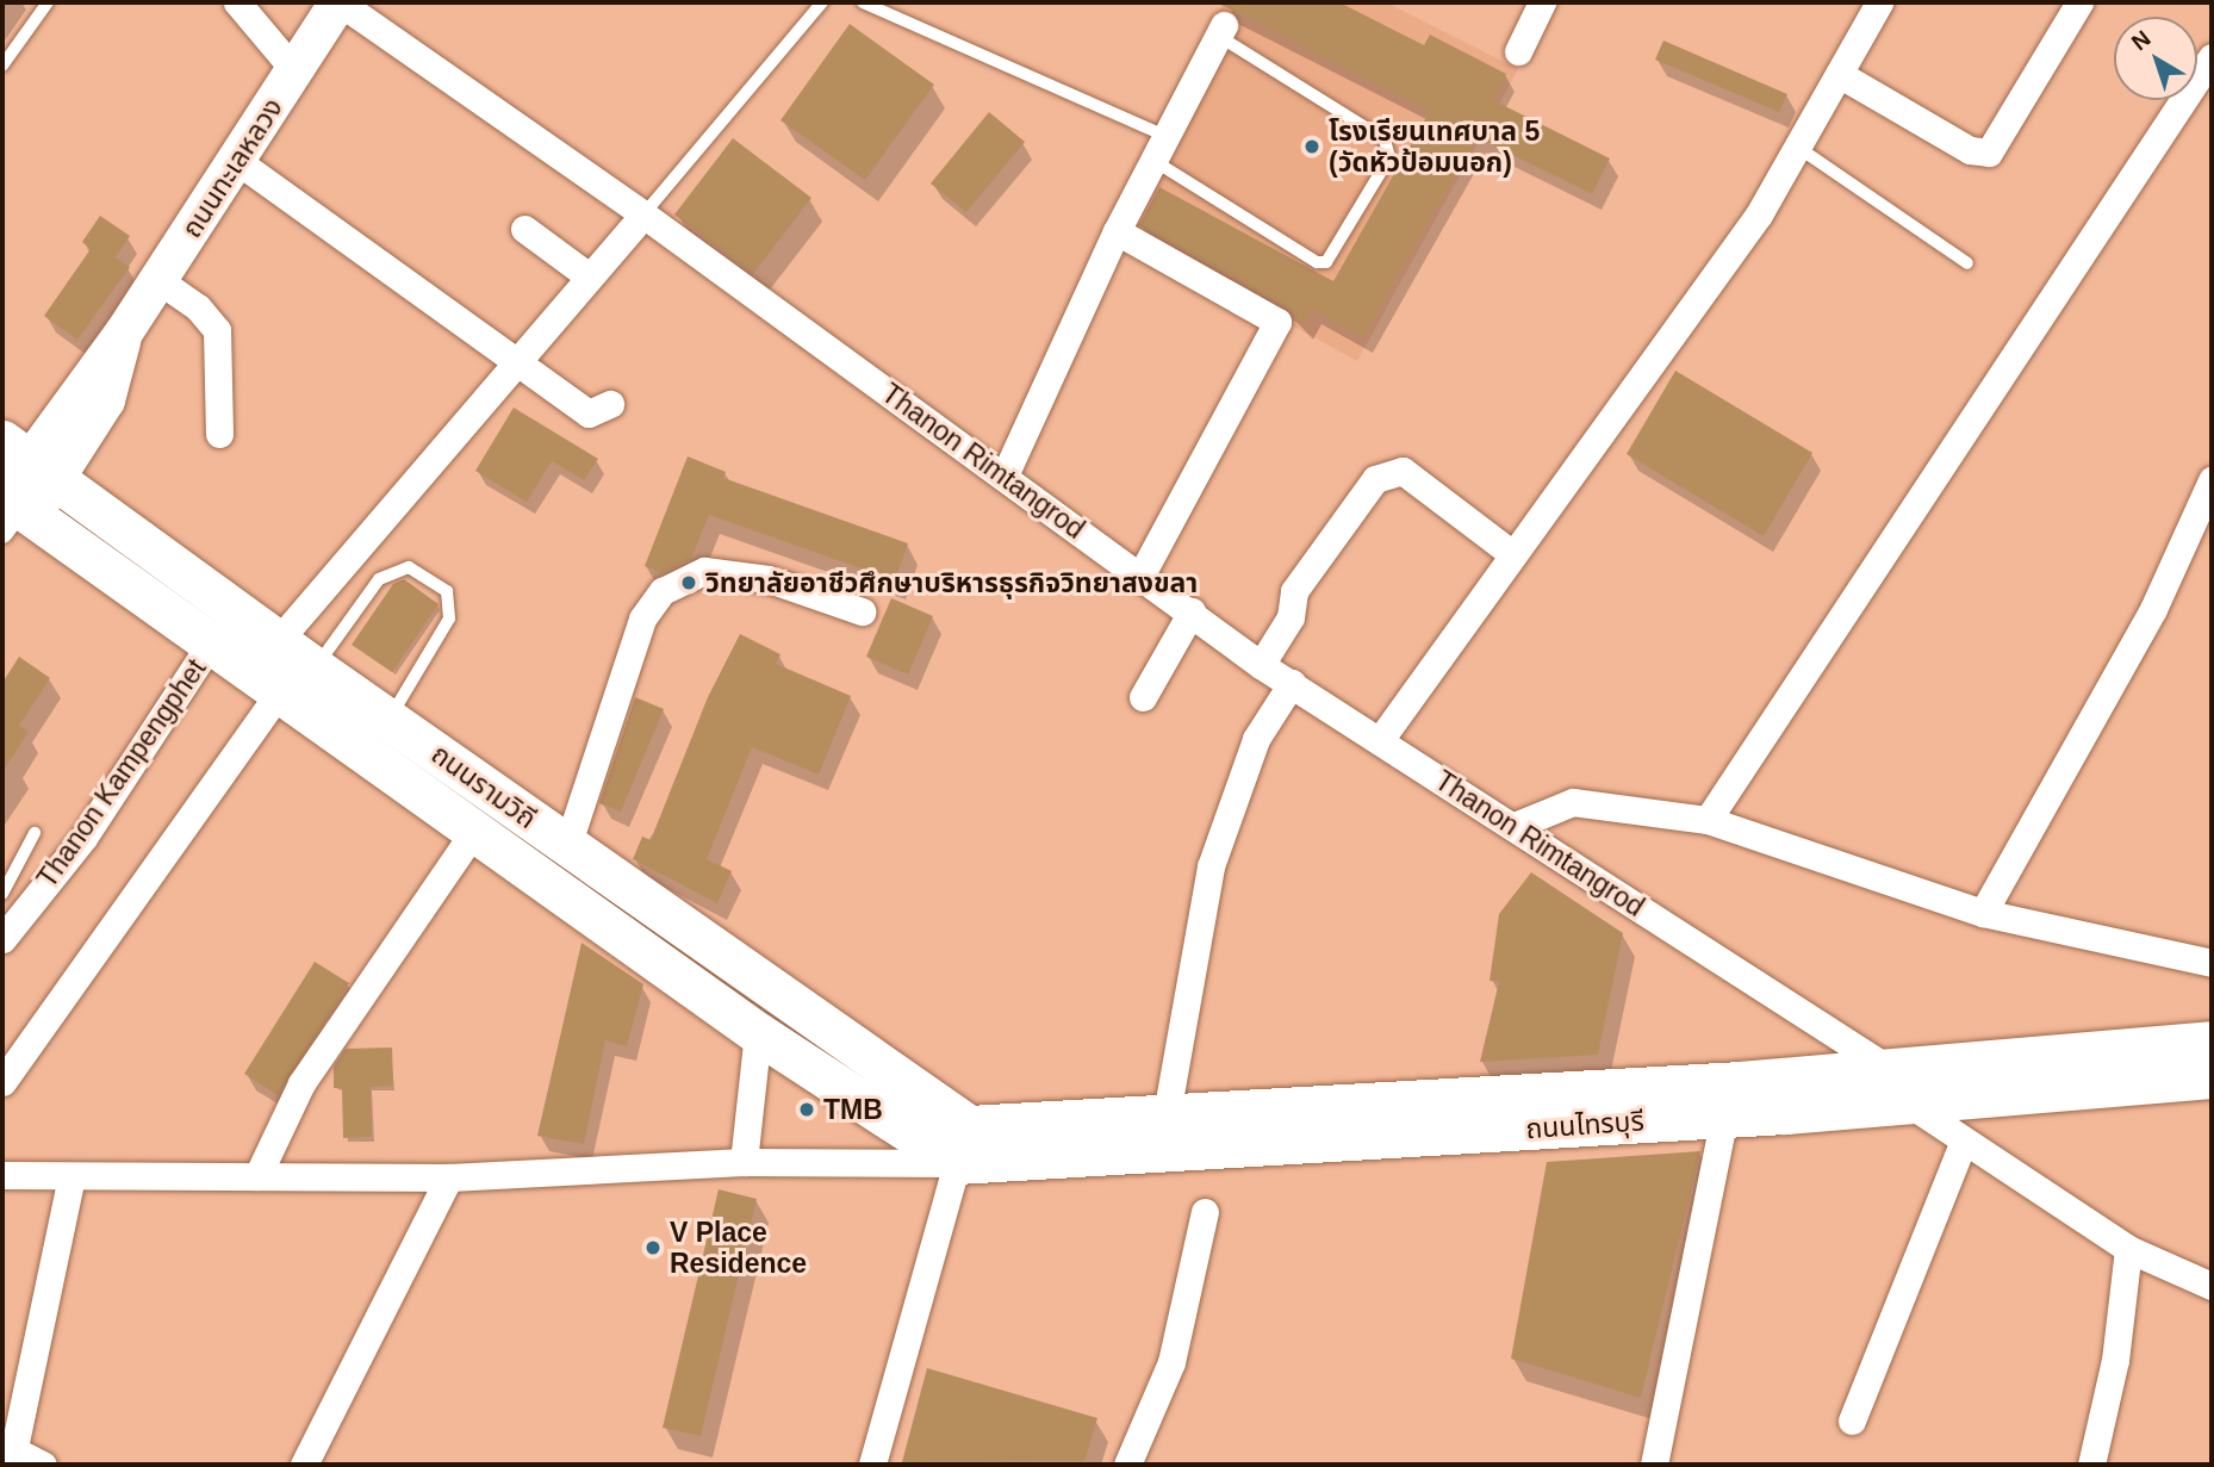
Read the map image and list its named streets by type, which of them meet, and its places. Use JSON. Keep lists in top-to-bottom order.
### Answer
{
  "streets": {
    "main road": ["ถนนทะเลหลวง", "ถนนรามวิถี", "ถนนไทรบุรี"],
    "street": ["Thanon Rimtangrod", "Thanon Kampengphet"]
  },
  "crossings": [
    ["ถนนทะเลหลวง", "Thanon Rimtangrod"],
    ["ถนนทะเลหลวง", "ถนนรามวิถี"],
    ["Thanon Rimtangrod", "ถนนไทรบุรี"],
    ["Thanon Kampengphet", "ถนนรามวิถี"],
    ["ถนนรามวิถี", "ถนนไทรบุรี"]
  ],
  "places": [
    "โรงเรียนเทศบาล 5 (วัดหัวป้อมนอก)",
    "วิทยาลัยอาชีวศึกษาบริหารธุรกิจวิทยาสงขลา",
    "TMB",
    "V Place Residence"
  ],
  "north": "top left"
}
